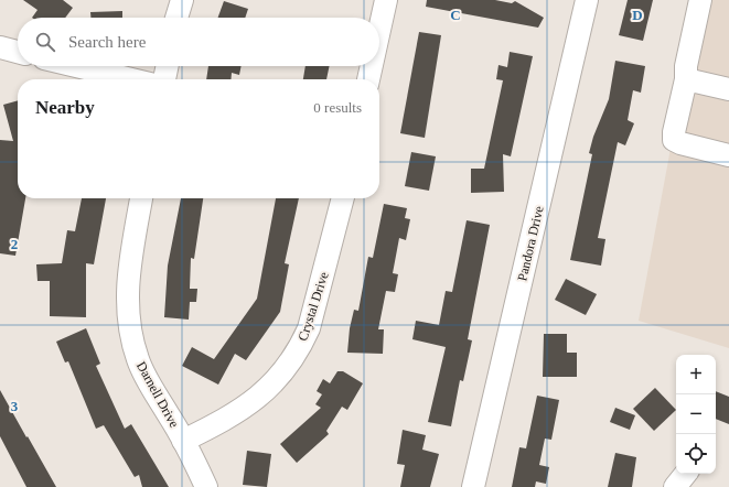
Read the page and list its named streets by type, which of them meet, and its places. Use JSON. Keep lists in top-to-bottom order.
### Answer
{
  "streets": {
    "street": ["Pandora Drive", "Crystal Drive", "Darnell Drive"]
  },
  "crossings": [
    ["Crystal Drive", "Darnell Drive"]
  ],
  "page": {
    "search": "Search here",
    "heading": ["Nearby", "0 results"],
    "map_buttons": ["+", "−"]
  },
  "grid": {
    "columns": ["C", "D"],
    "rows": ["2", "3"]
  }
}
